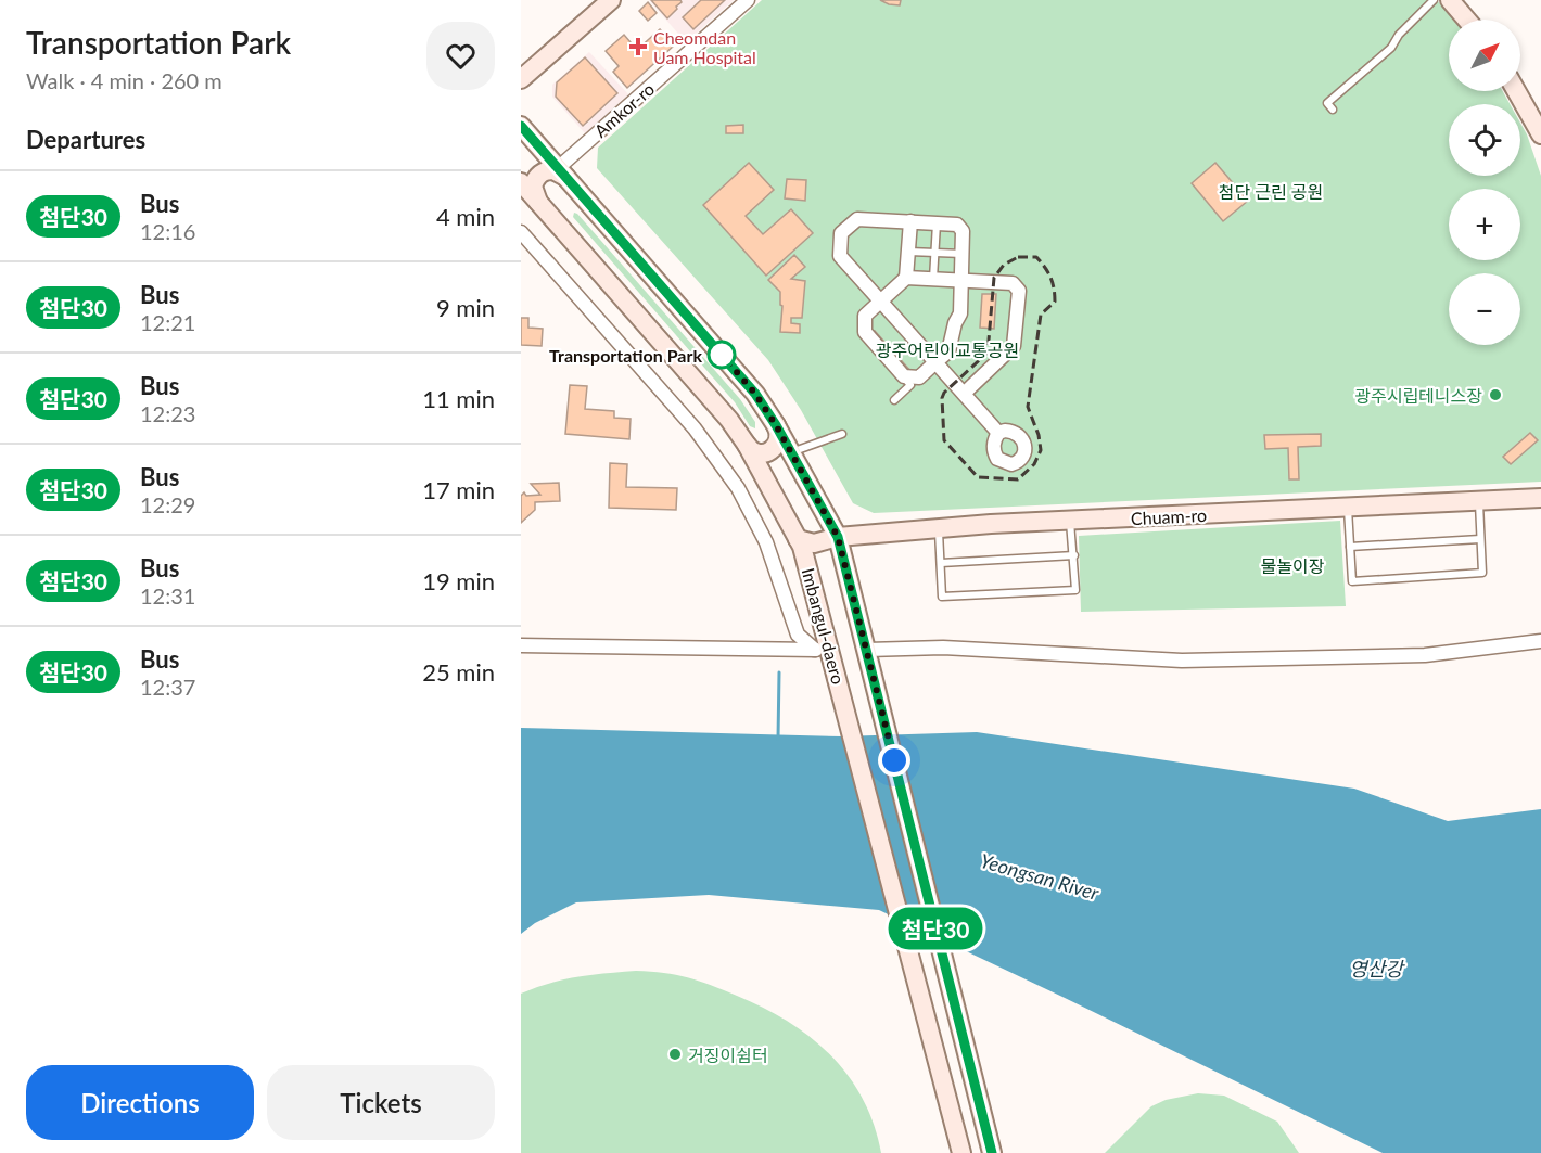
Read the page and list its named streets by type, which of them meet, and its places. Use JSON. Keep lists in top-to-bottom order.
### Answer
{
  "streets": {
    "main road": ["Chuam-ro", "Imbangul-daero"],
    "street": ["Amkor-ro"]
  },
  "crossings": [
    ["Amkor-ro", "Imbangul-daero"],
    ["Chuam-ro", "Imbangul-daero"]
  ],
  "water": ["Yeongsan River", "영산강"],
  "parks": ["첨단 근린 공원", "광주어린이교통공원", "물놀이장"],
  "places": {
    "health": ["Cheomdan Uam Hospital"],
    "other": ["Transportation Park", "광주시립테니스장", "거징이쉼터"]
  },
  "lines": ["bus line 첨단30"],
  "north": "top right",
  "page": {
    "heading": [
      ["Transportation Park", "Walk · 4 min · 260 m"],
      "Departures"
    ],
    "on_map": "첨단30",
    "map_buttons": ["+", "−"],
    "list": [
      {
        "mark": "첨단30",
        "name": "Bus",
        "note": "12:16",
        "value": "4 min"
      },
      {
        "mark": "첨단30",
        "name": "Bus",
        "note": "12:21",
        "value": "9 min"
      },
      {
        "mark": "첨단30",
        "name": "Bus",
        "note": "12:23",
        "value": "11 min"
      },
      {
        "mark": "첨단30",
        "name": "Bus",
        "note": "12:29",
        "value": "17 min"
      },
      {
        "mark": "첨단30",
        "name": "Bus",
        "note": "12:31",
        "value": "19 min"
      },
      {
        "mark": "첨단30",
        "name": "Bus",
        "note": "12:37",
        "value": "25 min"
      }
    ],
    "buttons": ["Directions", "Tickets"]
  }
}
